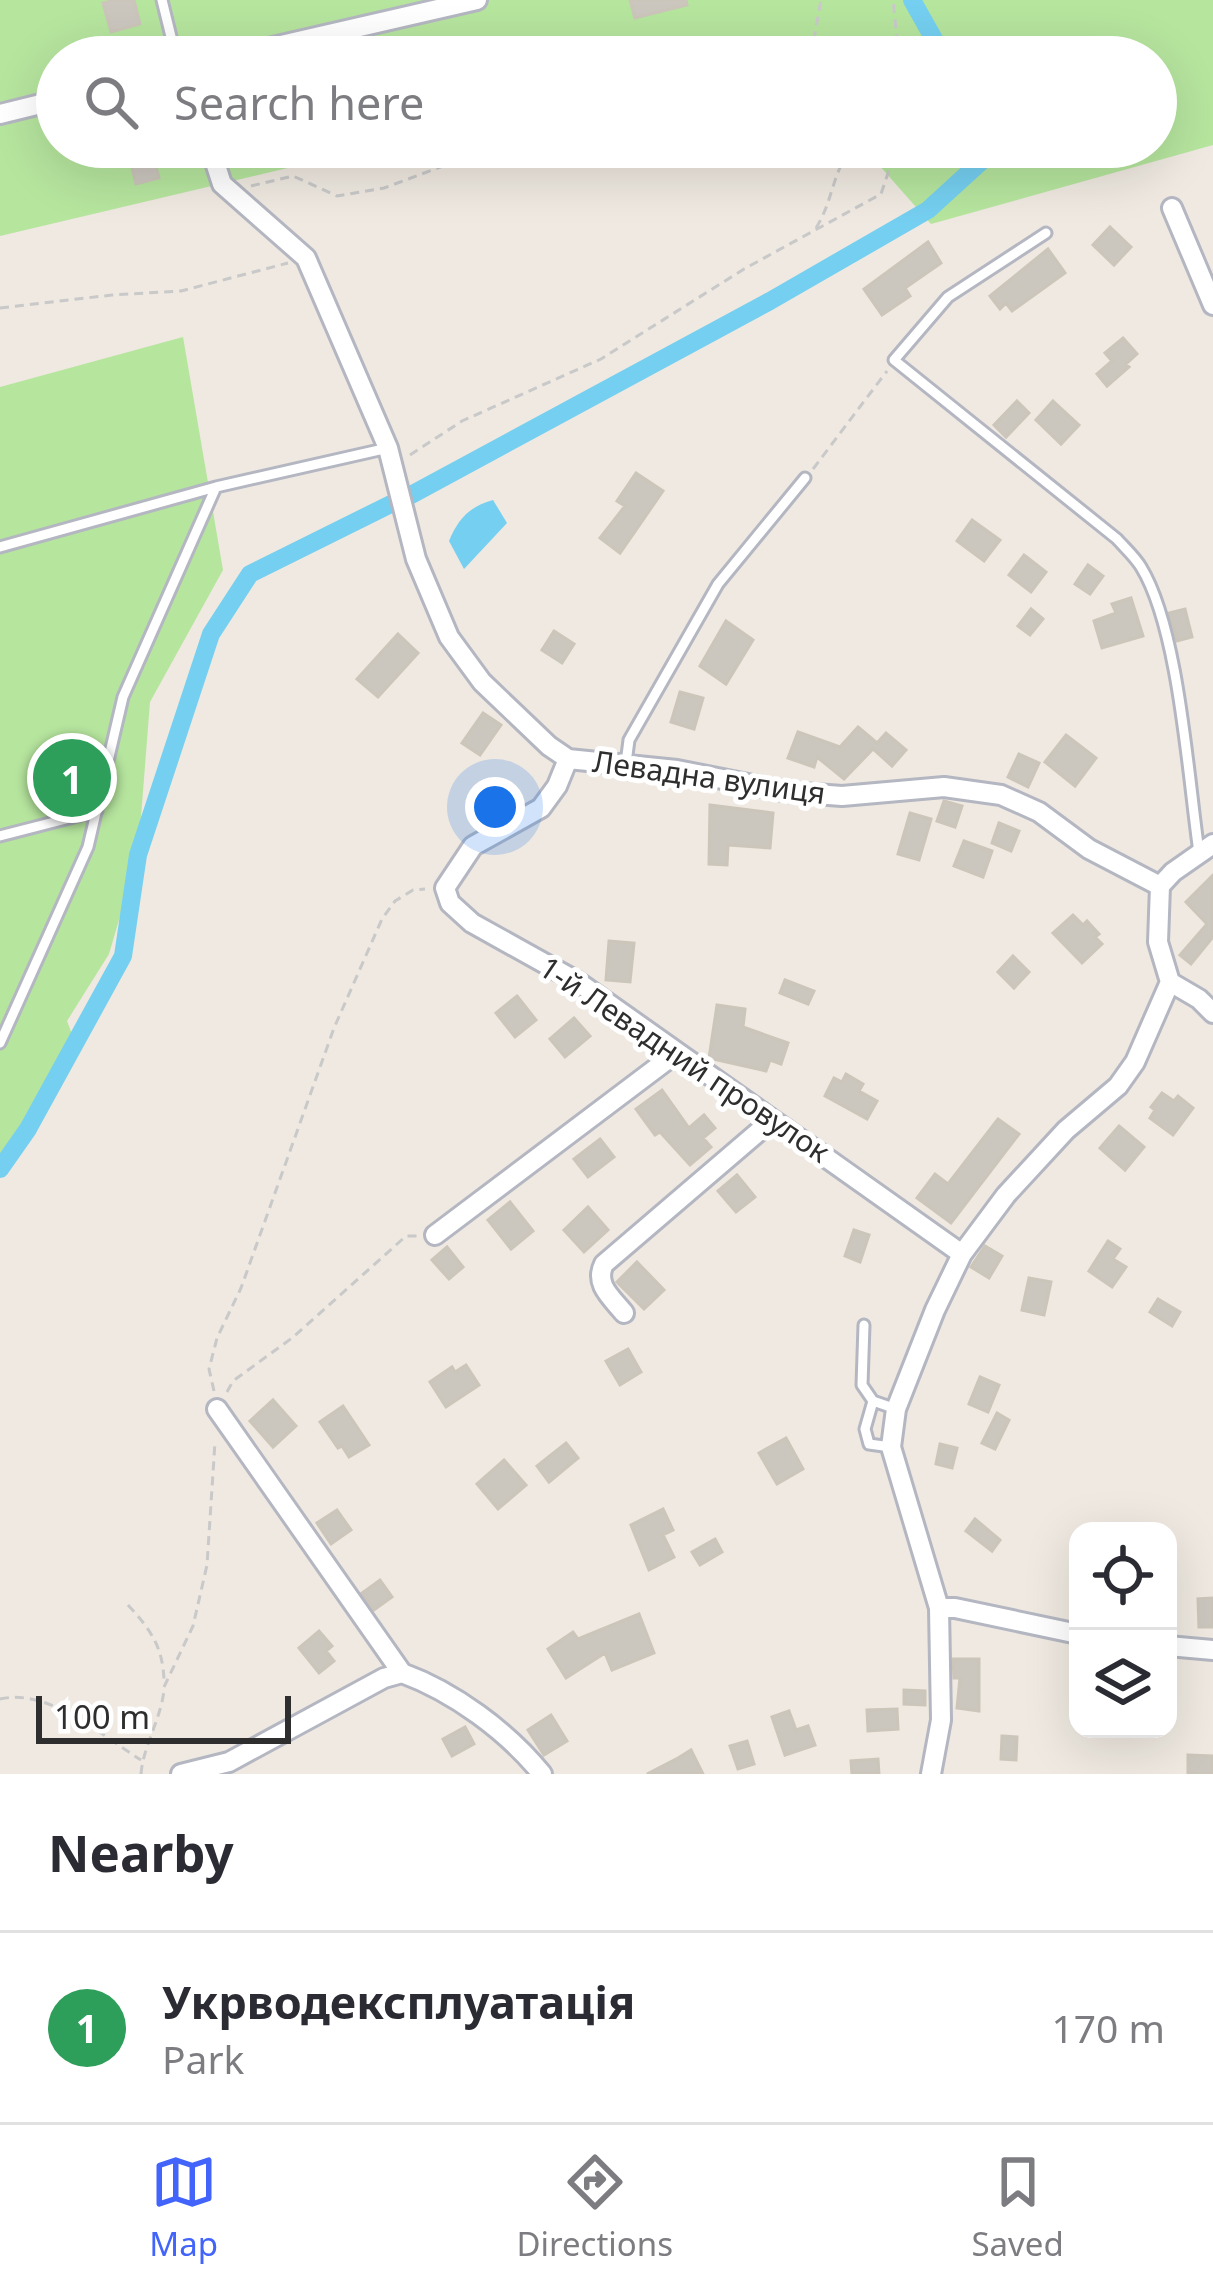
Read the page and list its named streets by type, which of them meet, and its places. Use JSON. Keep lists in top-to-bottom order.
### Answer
{
  "streets": {
    "street": ["Левадна вулиця", "1-й Левадний провулок"]
  },
  "scale_bar": "100 m",
  "page": {
    "search": "Search here",
    "pins": "1",
    "scale": "100 m",
    "heading": "Nearby",
    "list": [
      {
        "mark": "1",
        "name": "Укрводексплуатація",
        "note": "Park",
        "value": "170 m"
      }
    ],
    "nav": ["Map", "Directions", "Saved"]
  }
}
